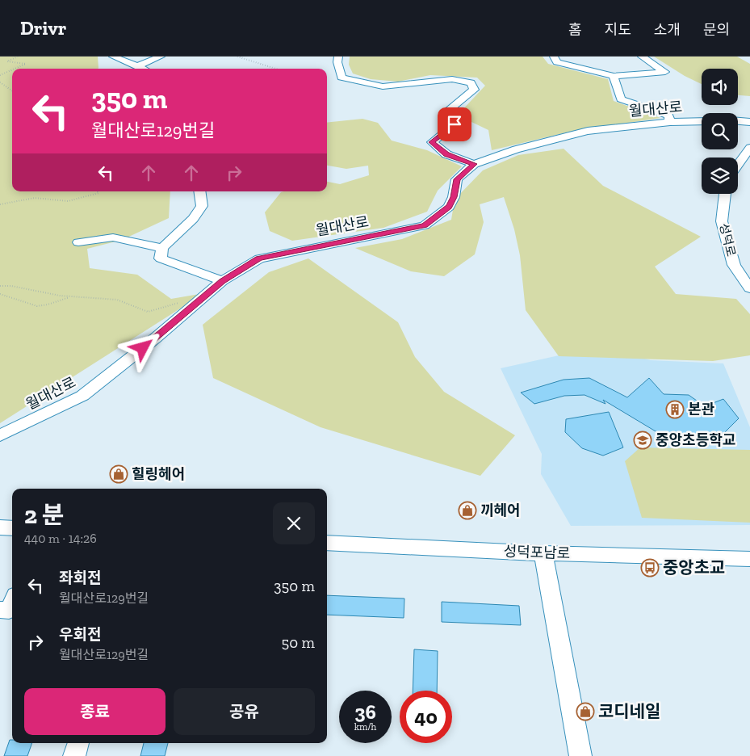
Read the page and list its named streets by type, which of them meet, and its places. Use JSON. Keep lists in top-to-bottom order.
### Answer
{
  "streets": {
    "street": ["월대산로", "성덕로", "성덕포남로"]
  },
  "places": {
    "building": ["본관"],
    "school or university": ["중앙초등학교"],
    "shop": ["힐링헤어", "끼헤어", "코디네일"],
    "bus stop": ["중앙초교"]
  },
  "page": {
    "header": "Drivr",
    "nav": [
      "홈",
      "지도",
      "소개",
      "문의"
    ],
    "turn": ["350 m", "월대산로129번길"],
    "heading": ["2 분", "440 m · 14:26"],
    "list": [
      {
        "name": "좌회전",
        "note": "월대산로129번길",
        "value": "350 m"
      },
      {
        "name": "우회전",
        "note": "월대산로129번길",
        "value": "50 m"
      }
    ],
    "buttons": ["종료", "공유"],
    "speed": "36 km/h",
    "limit": "40"
  }
}
